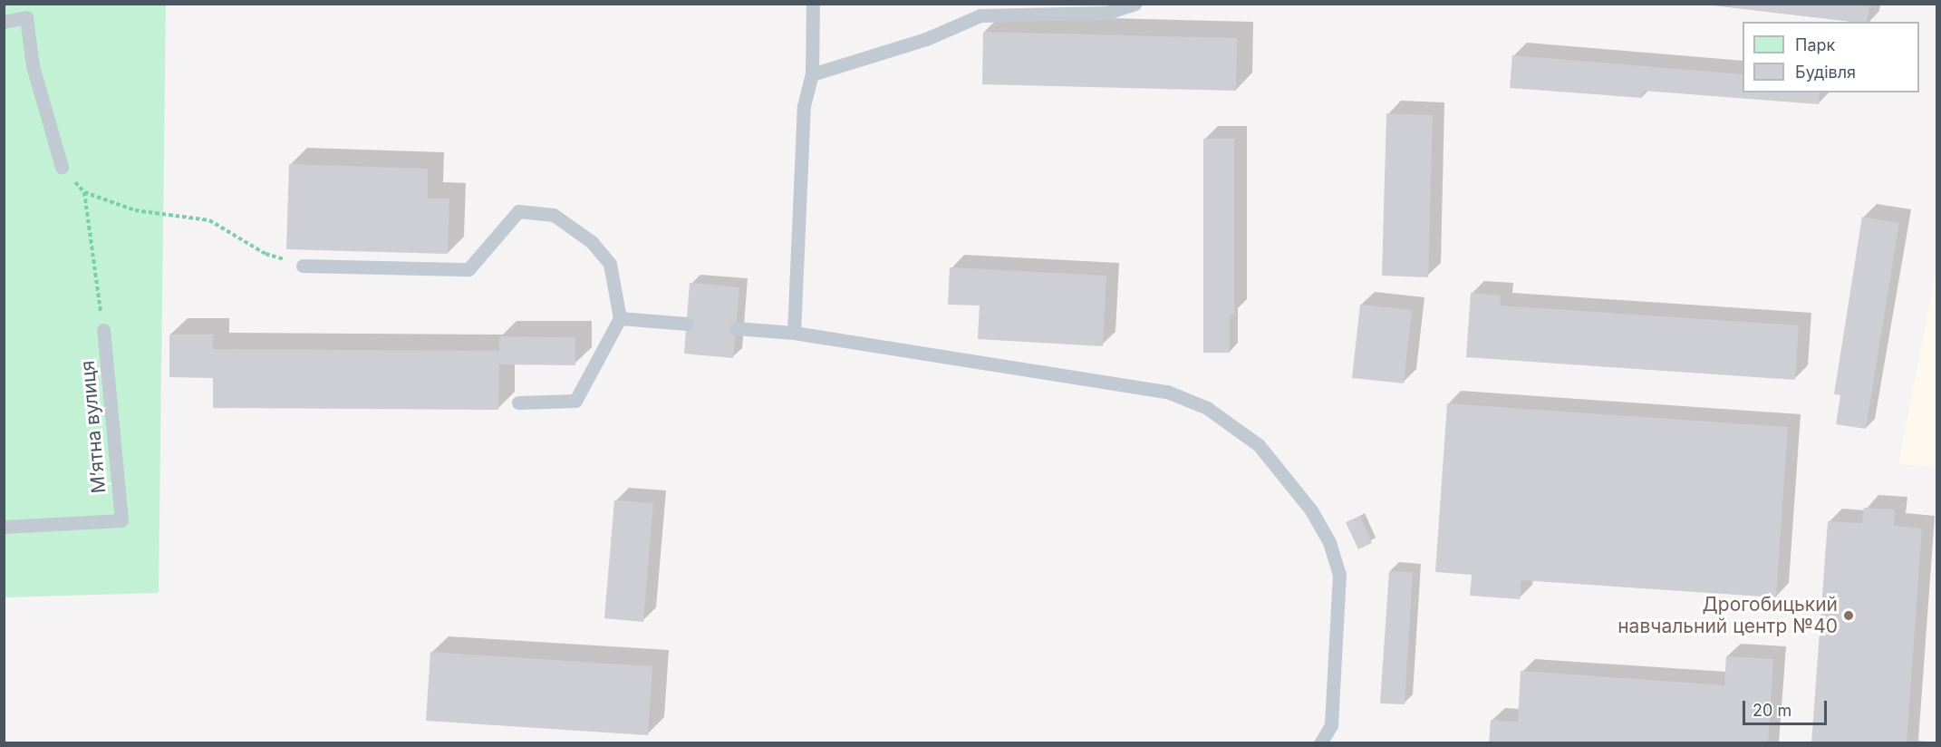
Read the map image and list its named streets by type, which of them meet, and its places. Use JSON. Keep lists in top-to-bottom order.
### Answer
{
  "streets": {
    "lane": ["Мʼятна вулиця"]
  },
  "places": ["Дрогобицький навчальний центр №40"],
  "legend": ["Парк", "Будівля"],
  "scale_bar": "20 m"
}
